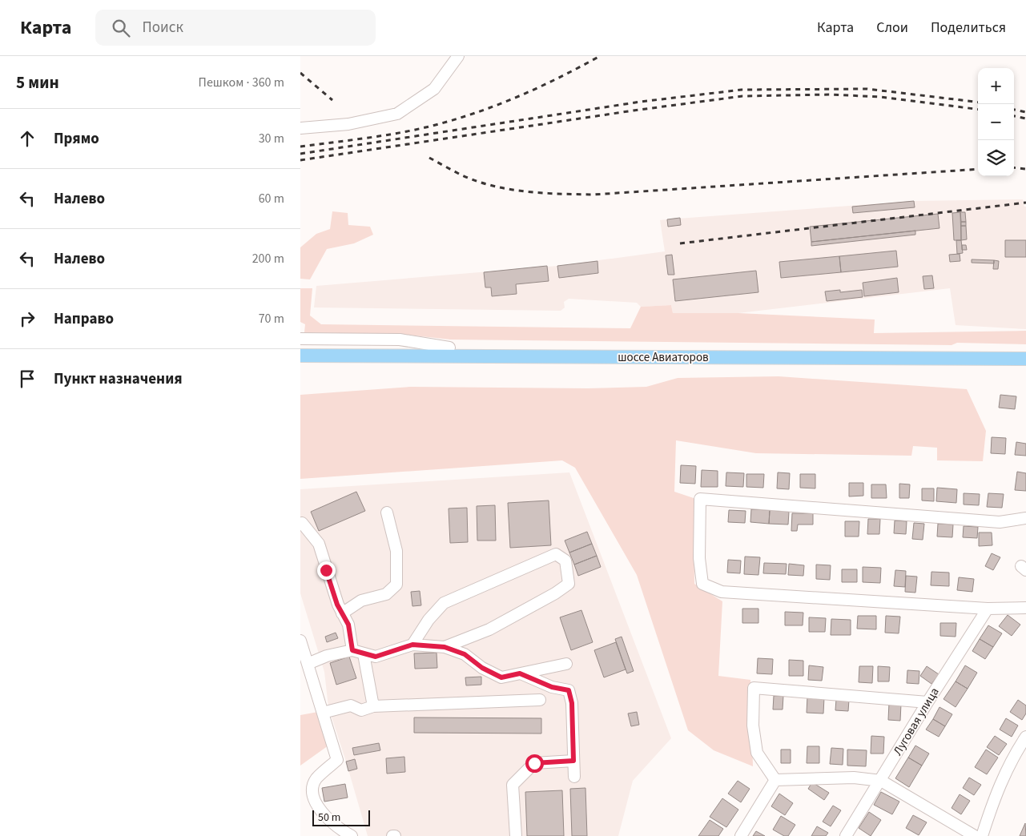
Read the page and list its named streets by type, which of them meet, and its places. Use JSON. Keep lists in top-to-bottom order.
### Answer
{
  "streets": {
    "main road": ["шоссе Авиаторов"],
    "street": ["Луговая улица"]
  },
  "scale_bar": "50 m",
  "page": {
    "header": "Карта",
    "search": "Поиск",
    "nav": ["Карта", "Слои", "Поделиться"],
    "heading": ["5 мин", "Пешком · 360 m"],
    "map_buttons": ["+", "−"],
    "list": [
      ["Прямо", "30 m"],
      ["Налево", "60 m"],
      ["Налево", "200 m"],
      ["Направо", "70 m"],
      "Пункт назначения"
    ],
    "scale": "50 m"
  }
}
